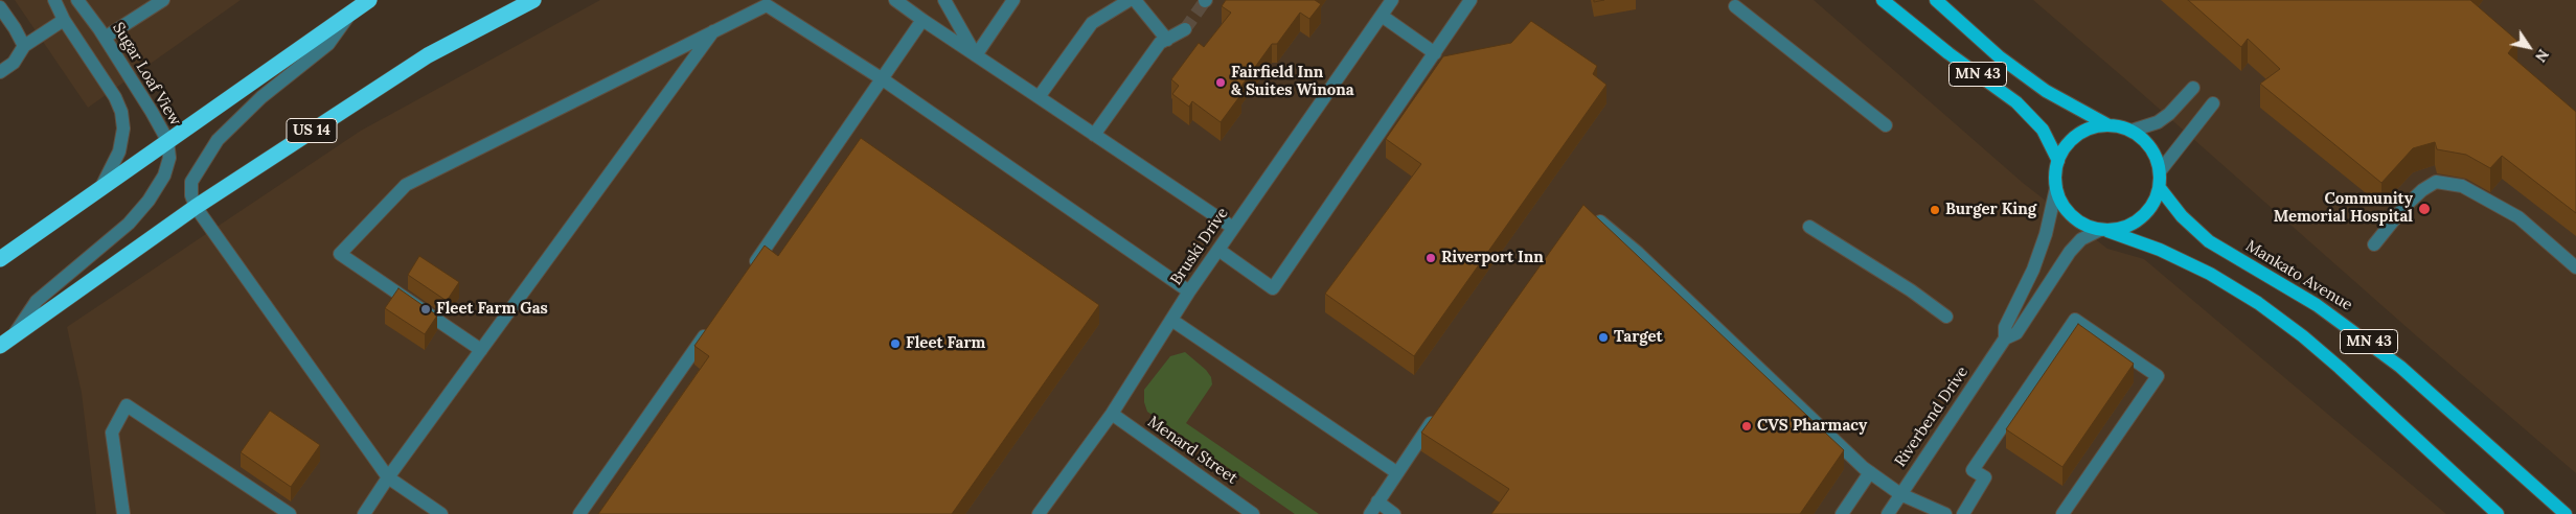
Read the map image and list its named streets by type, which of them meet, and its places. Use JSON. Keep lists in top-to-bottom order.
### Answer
{
  "streets": {
    "highway": ["US 14"],
    "main road": ["MN 43", "Mankato Avenue"],
    "street": [
      "Sugar Loaf View",
      "Bruski Drive",
      "Riverbend Drive",
      "Menard Street"
    ]
  },
  "crossings": [
    ["MN 43", "Mankato Avenue"],
    ["MN 43", "Riverbend Drive"],
    ["Bruski Drive", "Menard Street"],
    ["Mankato Avenue", "Riverbend Drive"]
  ],
  "places": [
    "Fairfield Inn & Suites Winona",
    "Community Memorial Hospital",
    "Burger King",
    "Riverport Inn",
    "Fleet Farm Gas",
    "Target",
    "Fleet Farm",
    "CVS Pharmacy"
  ],
  "north": "bottom right"
}
